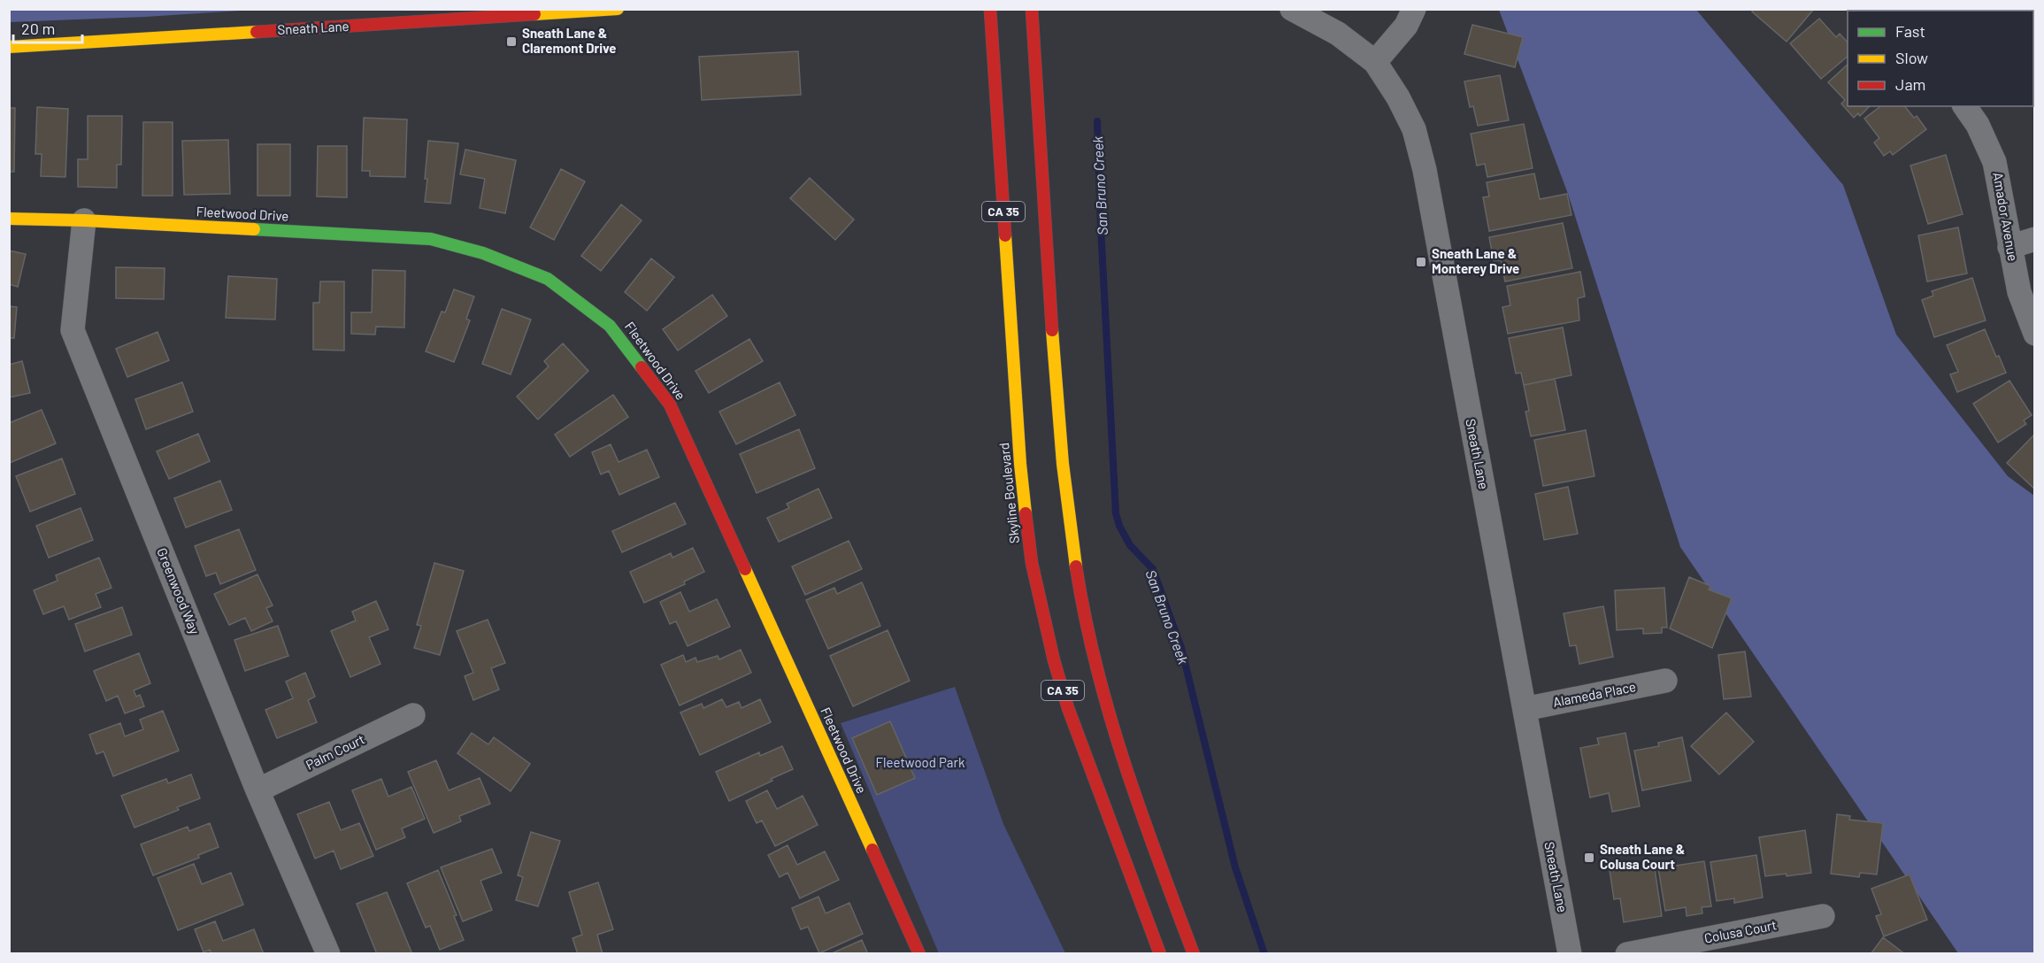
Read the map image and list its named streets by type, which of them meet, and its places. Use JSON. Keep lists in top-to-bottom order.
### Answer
{
  "streets": {
    "main road": [
      "Sneath Lane",
      "CA 35",
      "Fleetwood Drive",
      "Skyline Boulevard"
    ],
    "street": [
      "Amador Avenue",
      "Greenwood Way",
      "Alameda Place",
      "Palm Court",
      "Colusa Court"
    ]
  },
  "crossings": [
    ["Sneath Lane", "Alameda Place"],
    ["Fleetwood Drive", "Greenwood Way"],
    ["Greenwood Way", "Palm Court"]
  ],
  "water": ["San Bruno Creek"],
  "parks": ["Fleetwood Park"],
  "places": {
    "transit": ["Sneath Lane & Claremont Drive", "Sneath Lane & Monterey Drive", "Sneath Lane & Colusa Court"]
  },
  "legend": ["Fast", "Slow", "Jam"],
  "scale_bar": "20 m"
}
